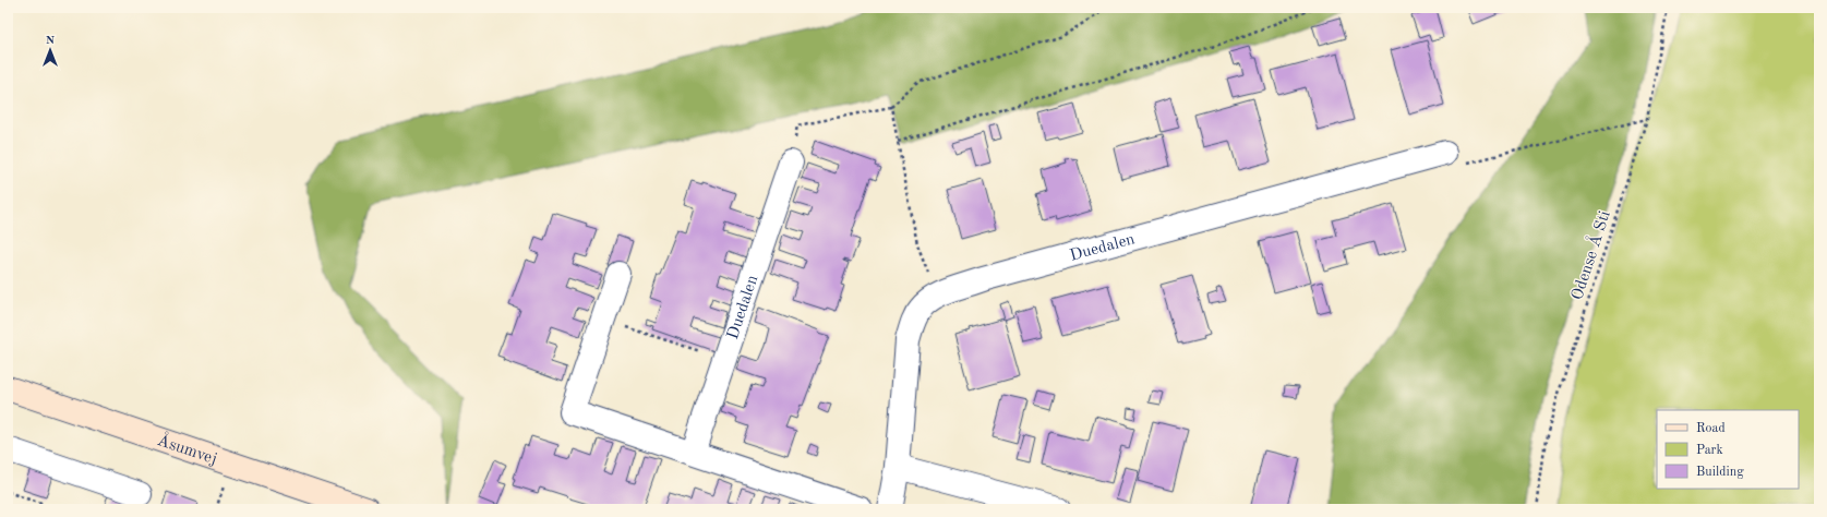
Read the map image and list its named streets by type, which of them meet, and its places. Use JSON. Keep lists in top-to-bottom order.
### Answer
{
  "streets": {
    "street": ["Duedalen", "Åsumvej"],
    "path": ["Odense Å Sti"]
  },
  "legend": ["Road", "Park", "Building"],
  "north": "top"
}
